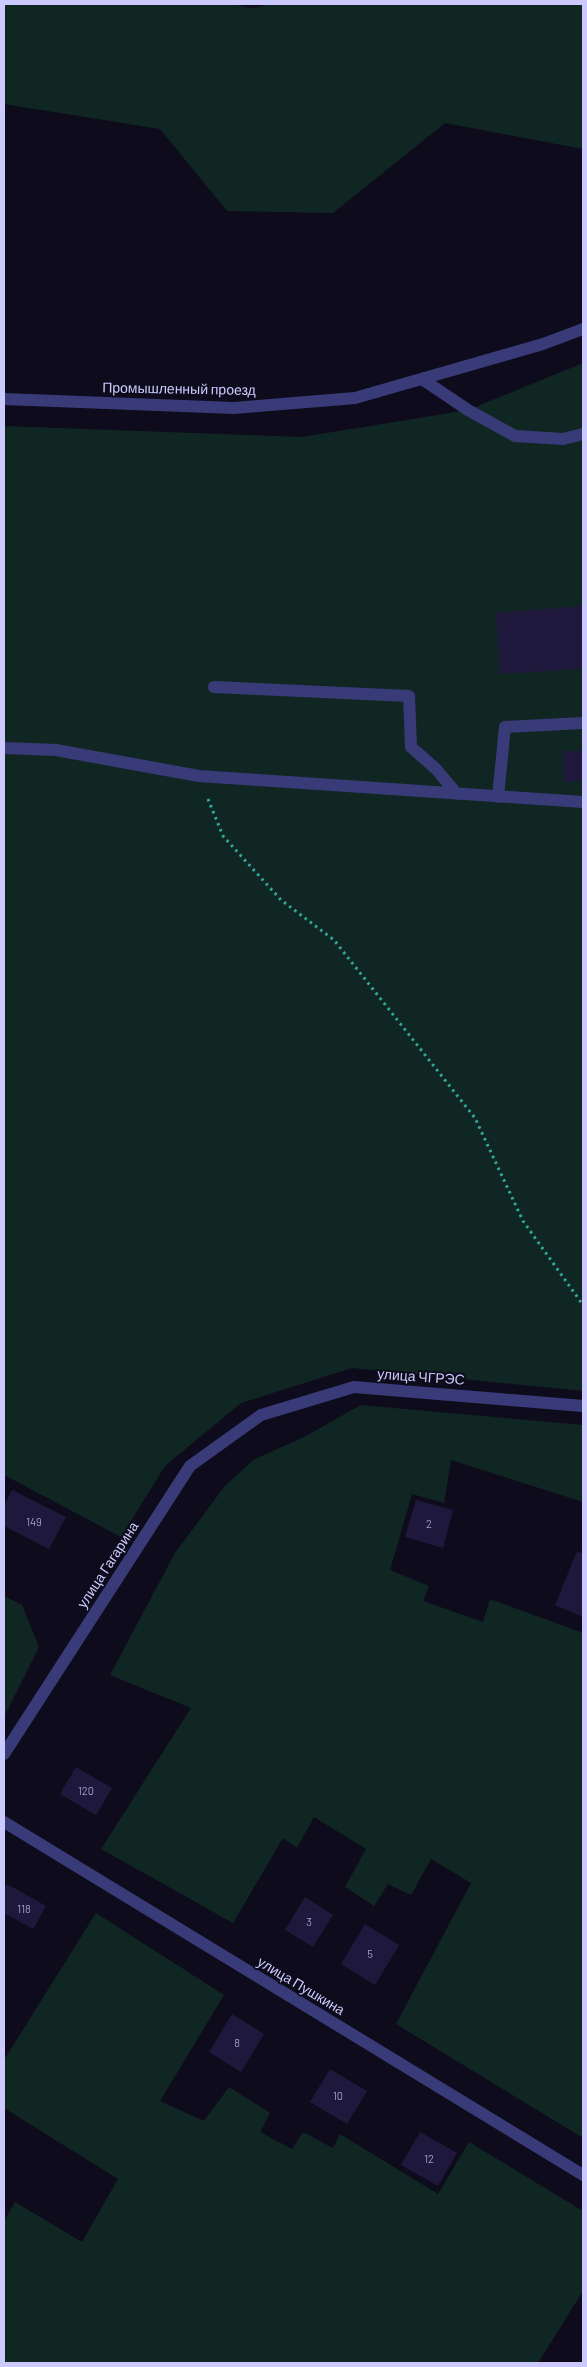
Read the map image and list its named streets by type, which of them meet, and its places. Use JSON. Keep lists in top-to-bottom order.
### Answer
{
  "streets": {
    "street": [
      "Промышленный проезд",
      "улица ЧГРЭС",
      "улица Гагарина",
      "улица Пушкина"
    ]
  },
  "crossings": [
    ["улица ЧГРЭС", "улица Гагарина"]
  ],
  "house_numbers": [
    "149",
    "2",
    "120",
    "118",
    "3",
    "5",
    "8",
    "10",
    "12"
  ]
}
